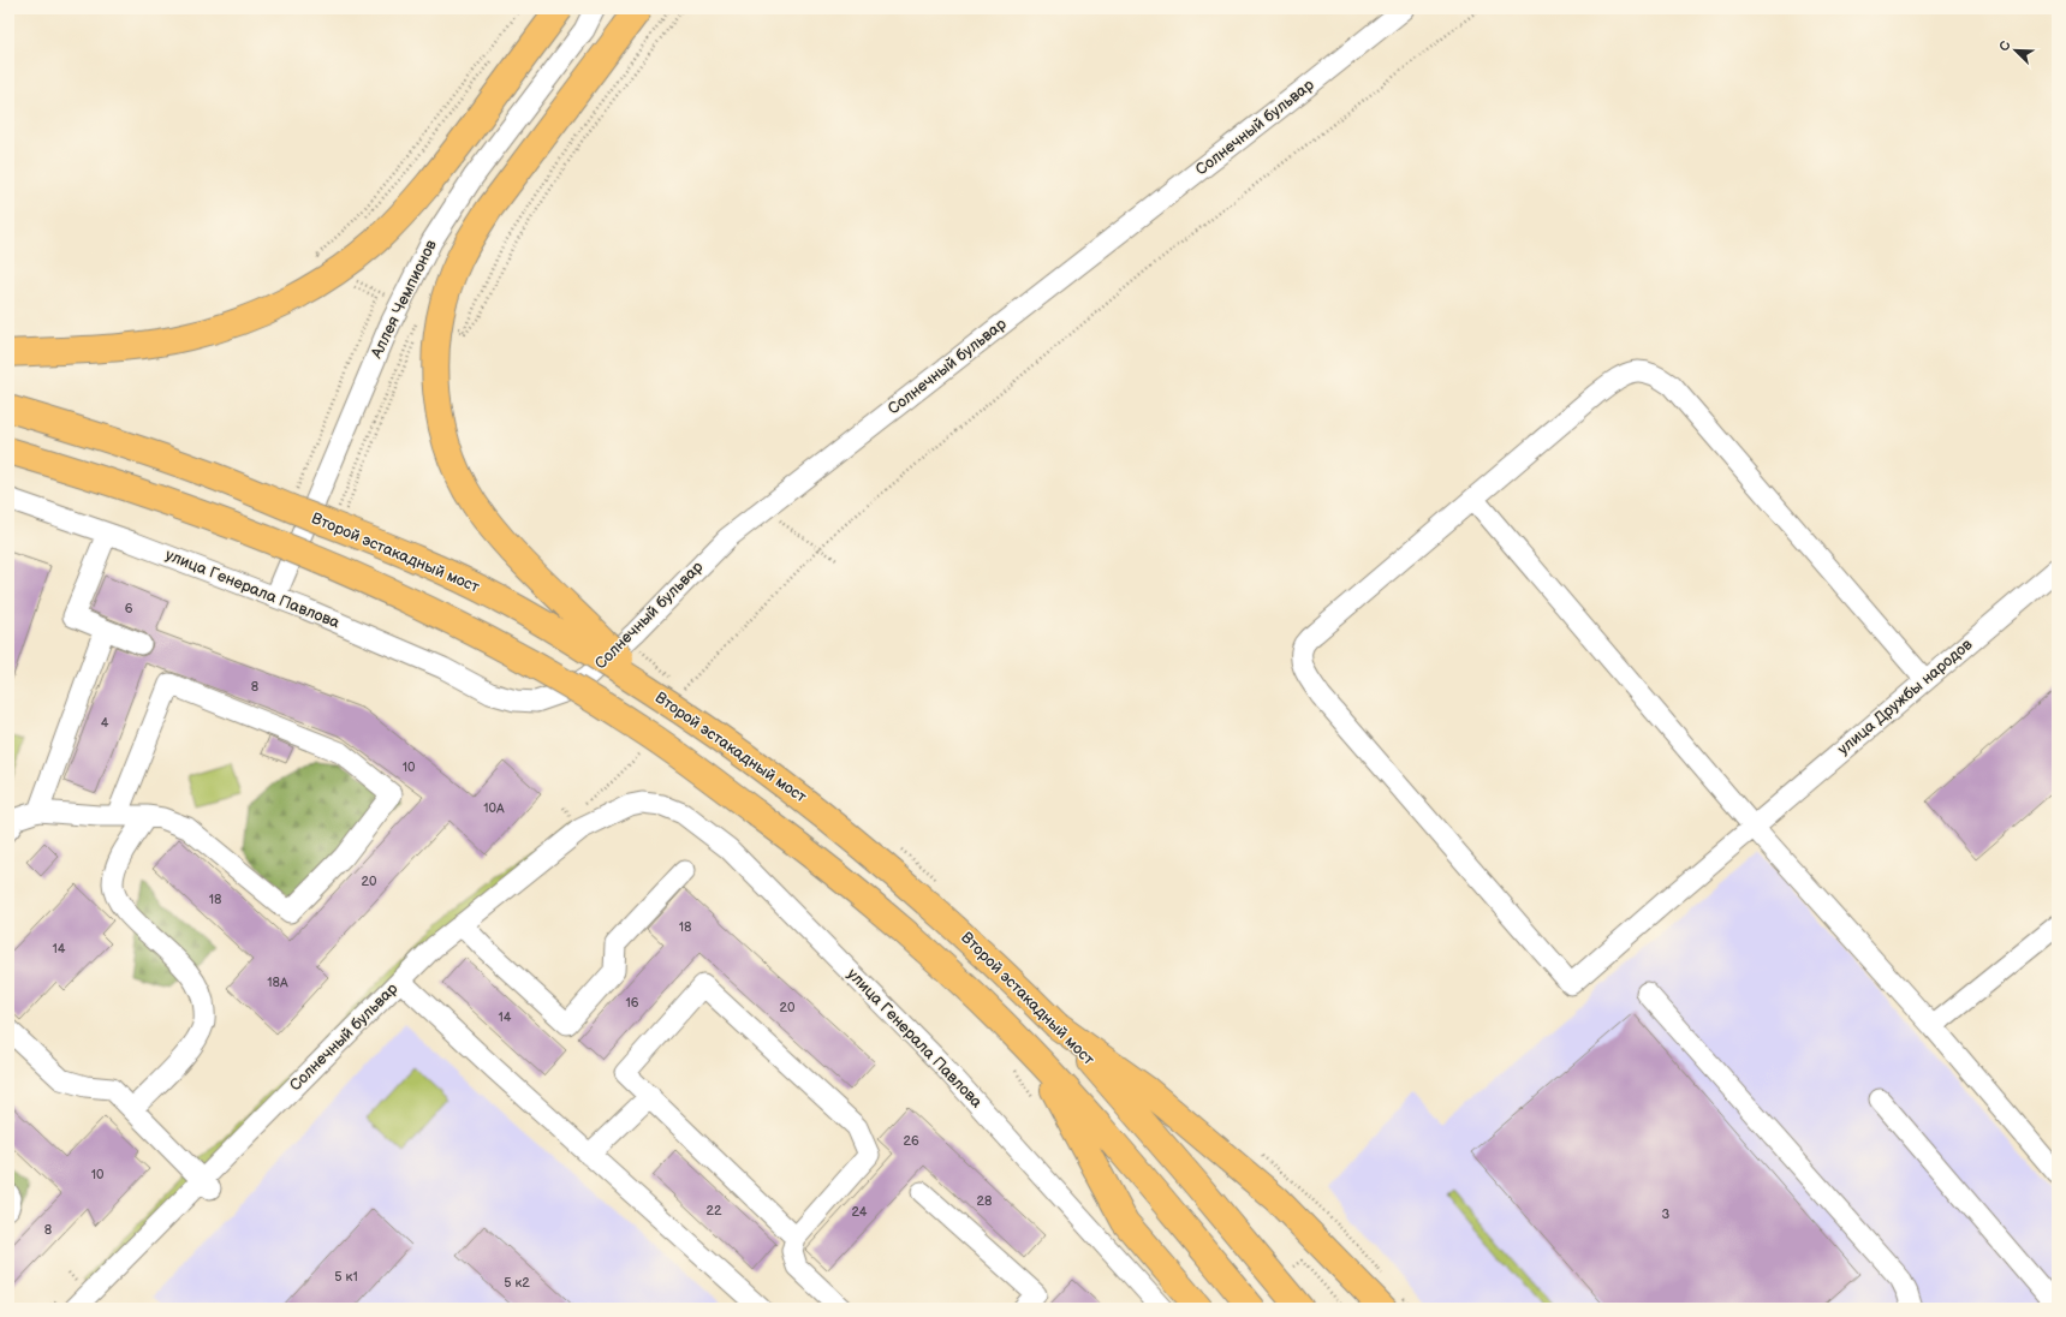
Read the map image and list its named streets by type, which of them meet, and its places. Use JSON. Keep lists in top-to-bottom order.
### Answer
{
  "streets": {
    "main road": ["Второй эстакадный мост"],
    "street": [
      "Солнечный бульвар",
      "Аллея Чемпионов",
      "улица Генерала Павлова",
      "улица Дружбы народов"
    ]
  },
  "crossings": [
    ["Солнечный бульвар", "улица Генерала Павлова"],
    ["Аллея Чемпионов", "улица Генерала Павлова"]
  ],
  "house_numbers": [
    "6",
    "8",
    "4",
    "10",
    "10А",
    "20",
    "18",
    "18",
    "14",
    "18А",
    "16",
    "20",
    "14",
    "26",
    "10",
    "28",
    "22",
    "24",
    "3",
    "8",
    "5 к1",
    "5 к2"
  ],
  "north": "top left"
}
